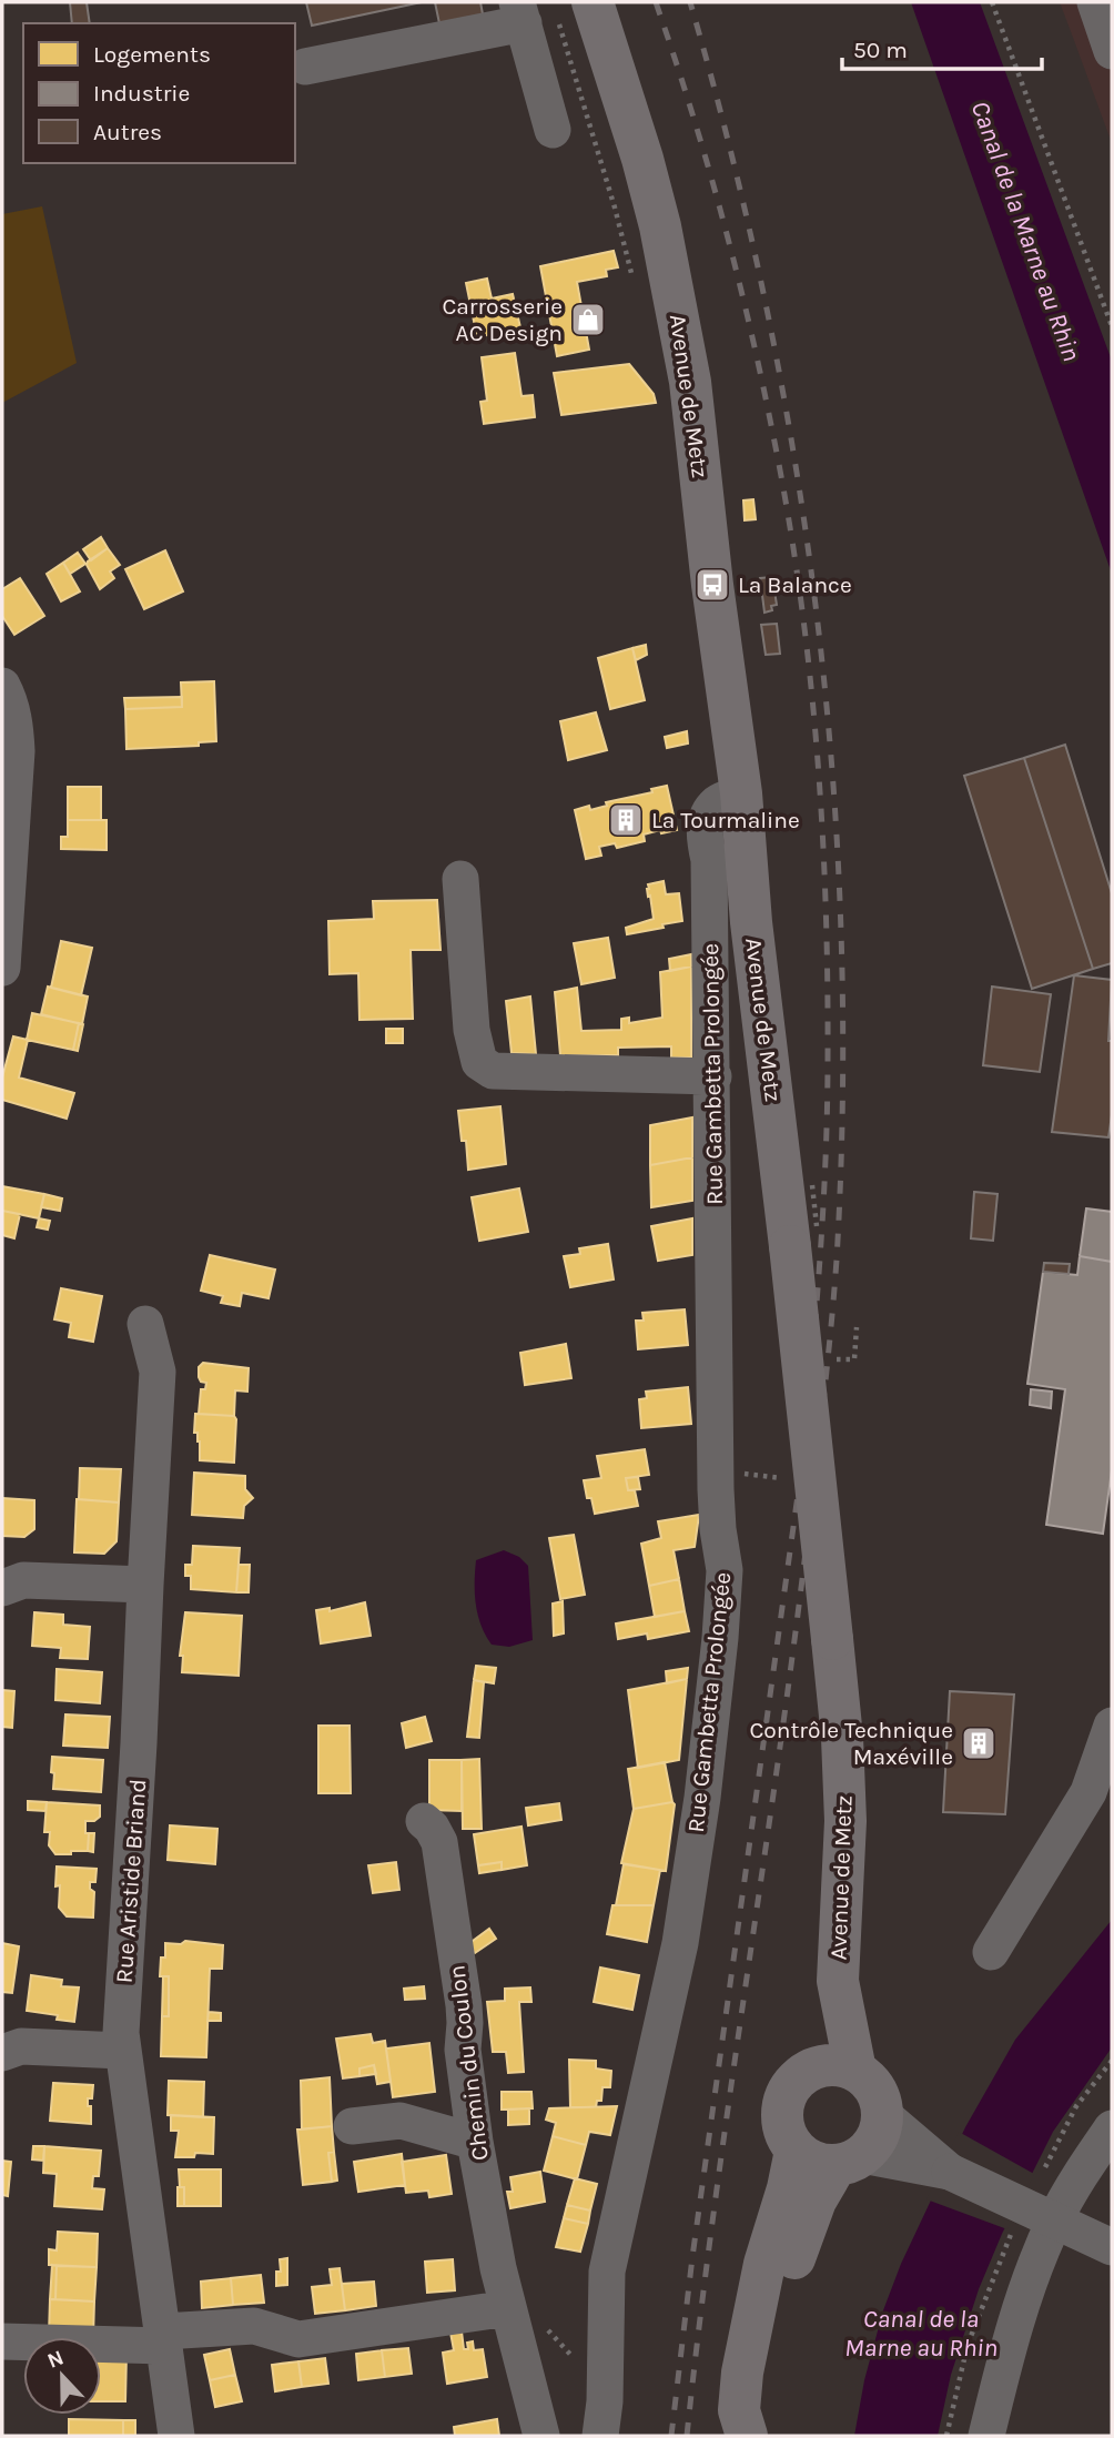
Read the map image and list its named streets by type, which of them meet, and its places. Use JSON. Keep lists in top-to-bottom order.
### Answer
{
  "streets": {
    "main road": ["Avenue de Metz"],
    "street": ["Rue Gambetta Prolongée", "Rue Aristide Briand", "Chemin du Coulon"]
  },
  "crossings": [
    ["Avenue de Metz", "Rue Gambetta Prolongée"]
  ],
  "water": ["Canal de la Marne au Rhin"],
  "places": {
    "shop": ["Carrosserie AC Design"],
    "bus stop": ["La Balance"],
    "building": ["La Tourmaline", "Contrôle Technique Maxéville"]
  },
  "legend": ["Logements", "Industrie", "Autres"],
  "scale_bar": "50 m",
  "north": "top"
}
